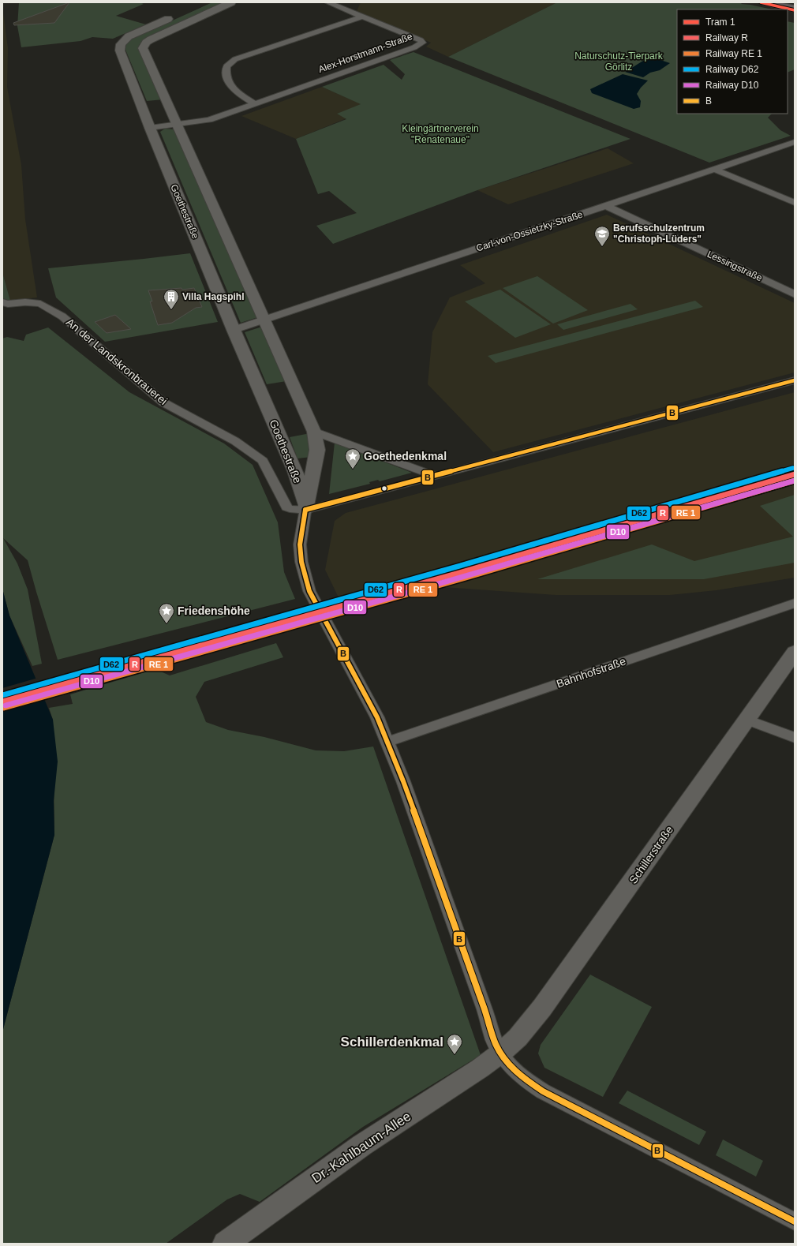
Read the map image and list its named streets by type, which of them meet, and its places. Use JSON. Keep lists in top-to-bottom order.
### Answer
{
  "streets": {
    "street": [
      "Alex-Horstmann-Straße",
      "Goethestraße",
      "Carl-von-Ossietzky-Straße",
      "Lessingstraße",
      "An der Landskronbrauerei",
      "Bahnhofstraße",
      "Schillerstraße",
      "Dr.-Kahlbaum-Allee"
    ]
  },
  "crossings": [
    ["Alex-Horstmann-Straße", "Goethestraße"],
    ["Goethestraße", "Carl-von-Ossietzky-Straße"],
    ["Goethestraße", "An der Landskronbrauerei"],
    ["Carl-von-Ossietzky-Straße", "Lessingstraße"],
    ["Schillerstraße", "Dr.-Kahlbaum-Allee"]
  ],
  "parks": ["Naturschutz-Tierpark Görlitz", "Kleingärtnerverein \"Renatenaue\""],
  "places": {
    "school or university": ["Berufsschulzentrum \"Christoph-Lüders\""],
    "building": ["Villa Hagspihl"],
    "place": ["Goethedenkmal", "Friedenshöhe", "Schillerdenkmal"]
  },
  "lines": [
    "tram line 1",
    "transit line B",
    "rail line D62",
    "rail line R",
    "rail line D10"
  ],
  "legend": [
    "Tram 1",
    "Railway R",
    "Railway RE 1",
    "Railway D62",
    "Railway D10",
    "B"
  ]
}
